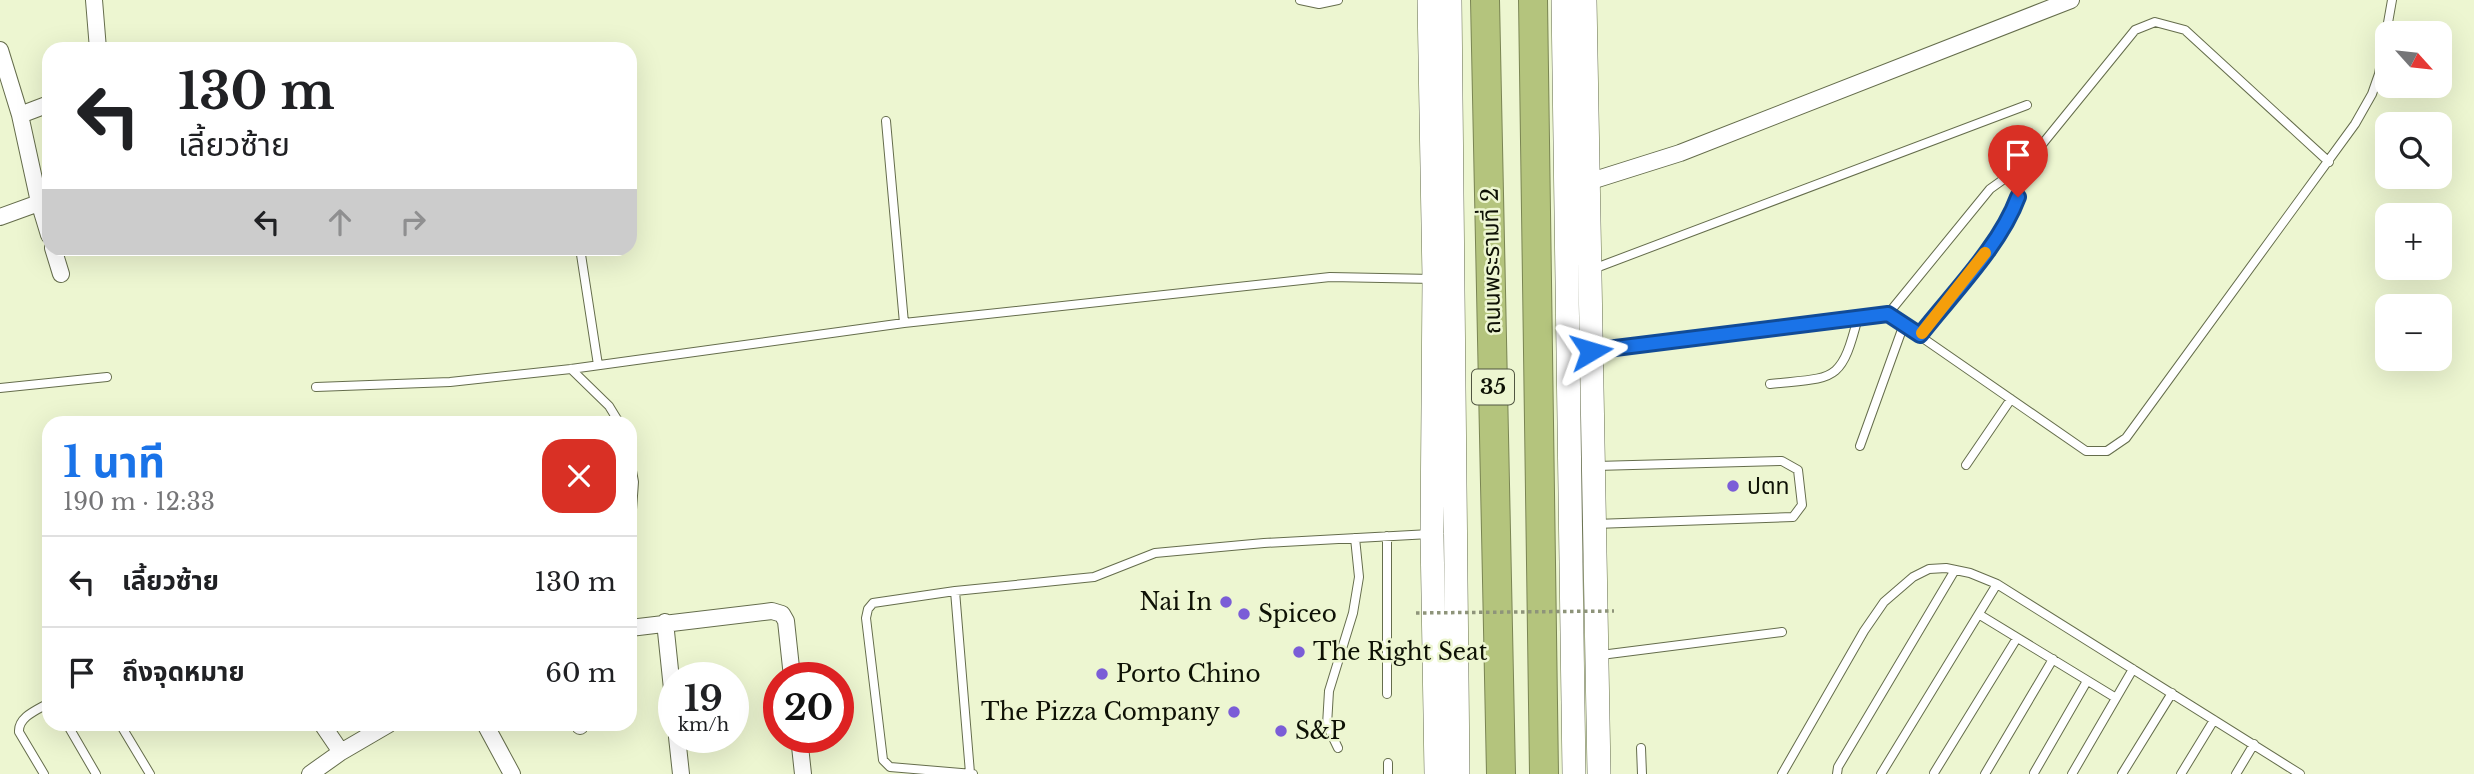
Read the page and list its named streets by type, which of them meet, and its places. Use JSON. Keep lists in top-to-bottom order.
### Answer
{
  "streets": {
    "highway": ["ถนนพระรามที่ 2", "35"]
  },
  "places": [
    "ปตท",
    "Nai In",
    "Spiceo",
    "The Right Seat",
    "Porto Chino",
    "The Pizza Company",
    "S&P"
  ],
  "north": "bottom right",
  "page": {
    "map_buttons": ["+", "−"],
    "turn": ["130 m", "เลี้ยวซ้าย"],
    "heading": ["1 นาที", "190 m · 12:33"],
    "list": [
      {
        "name": "เลี้ยวซ้าย",
        "value": "130 m"
      },
      {
        "name": "ถึงจุดหมาย",
        "value": "60 m"
      }
    ],
    "speed": "19 km/h",
    "limit": "20"
  }
}
